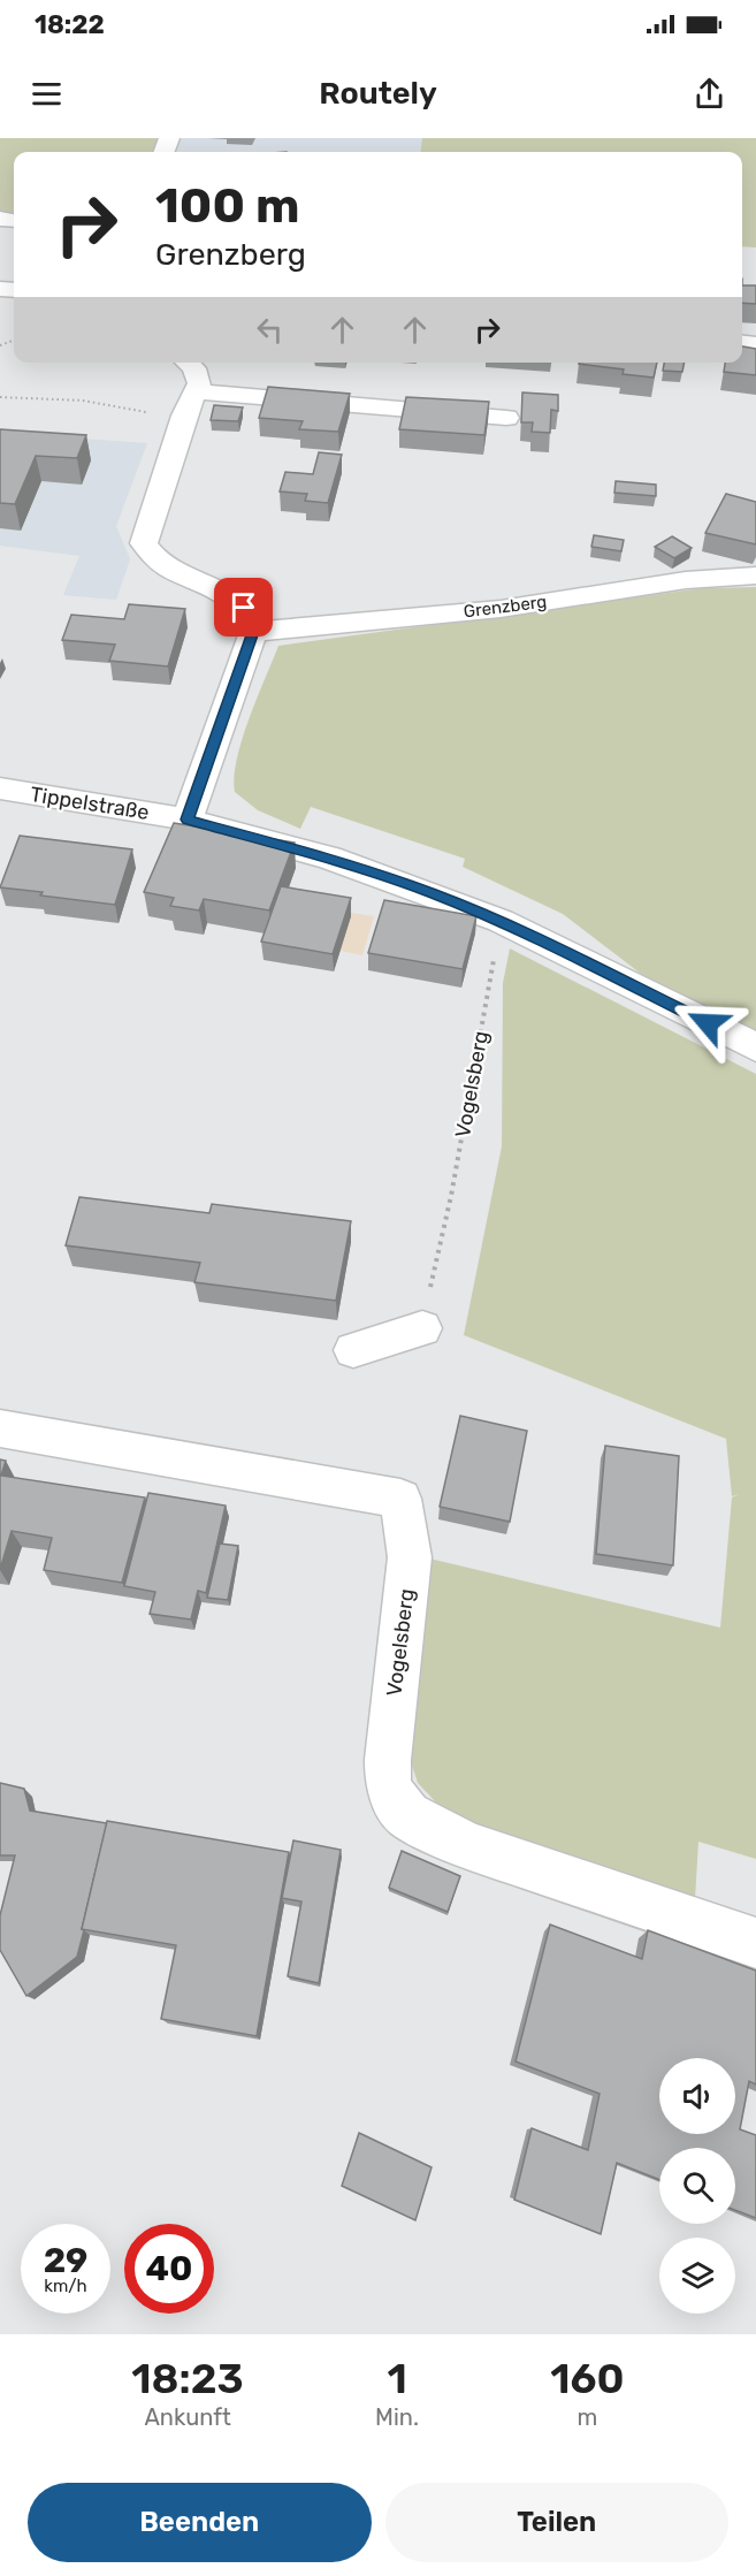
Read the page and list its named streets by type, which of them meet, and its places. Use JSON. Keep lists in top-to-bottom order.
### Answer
{
  "streets": {
    "street": ["Grenzberg", "Tippelstraße", "Vogelsberg"]
  },
  "crossings": [
    ["Tippelstraße", "Vogelsberg"]
  ],
  "page": {
    "status": "18:22",
    "header": "Routely",
    "turn": ["100 m", "Grenzberg"],
    "speed": "29 km/h",
    "limit": "40",
    "eta": [
      "18:23",
      "Ankunft",
      "1",
      "Min.",
      "160",
      "m"
    ],
    "buttons": ["Beenden", "Teilen"]
  }
}
